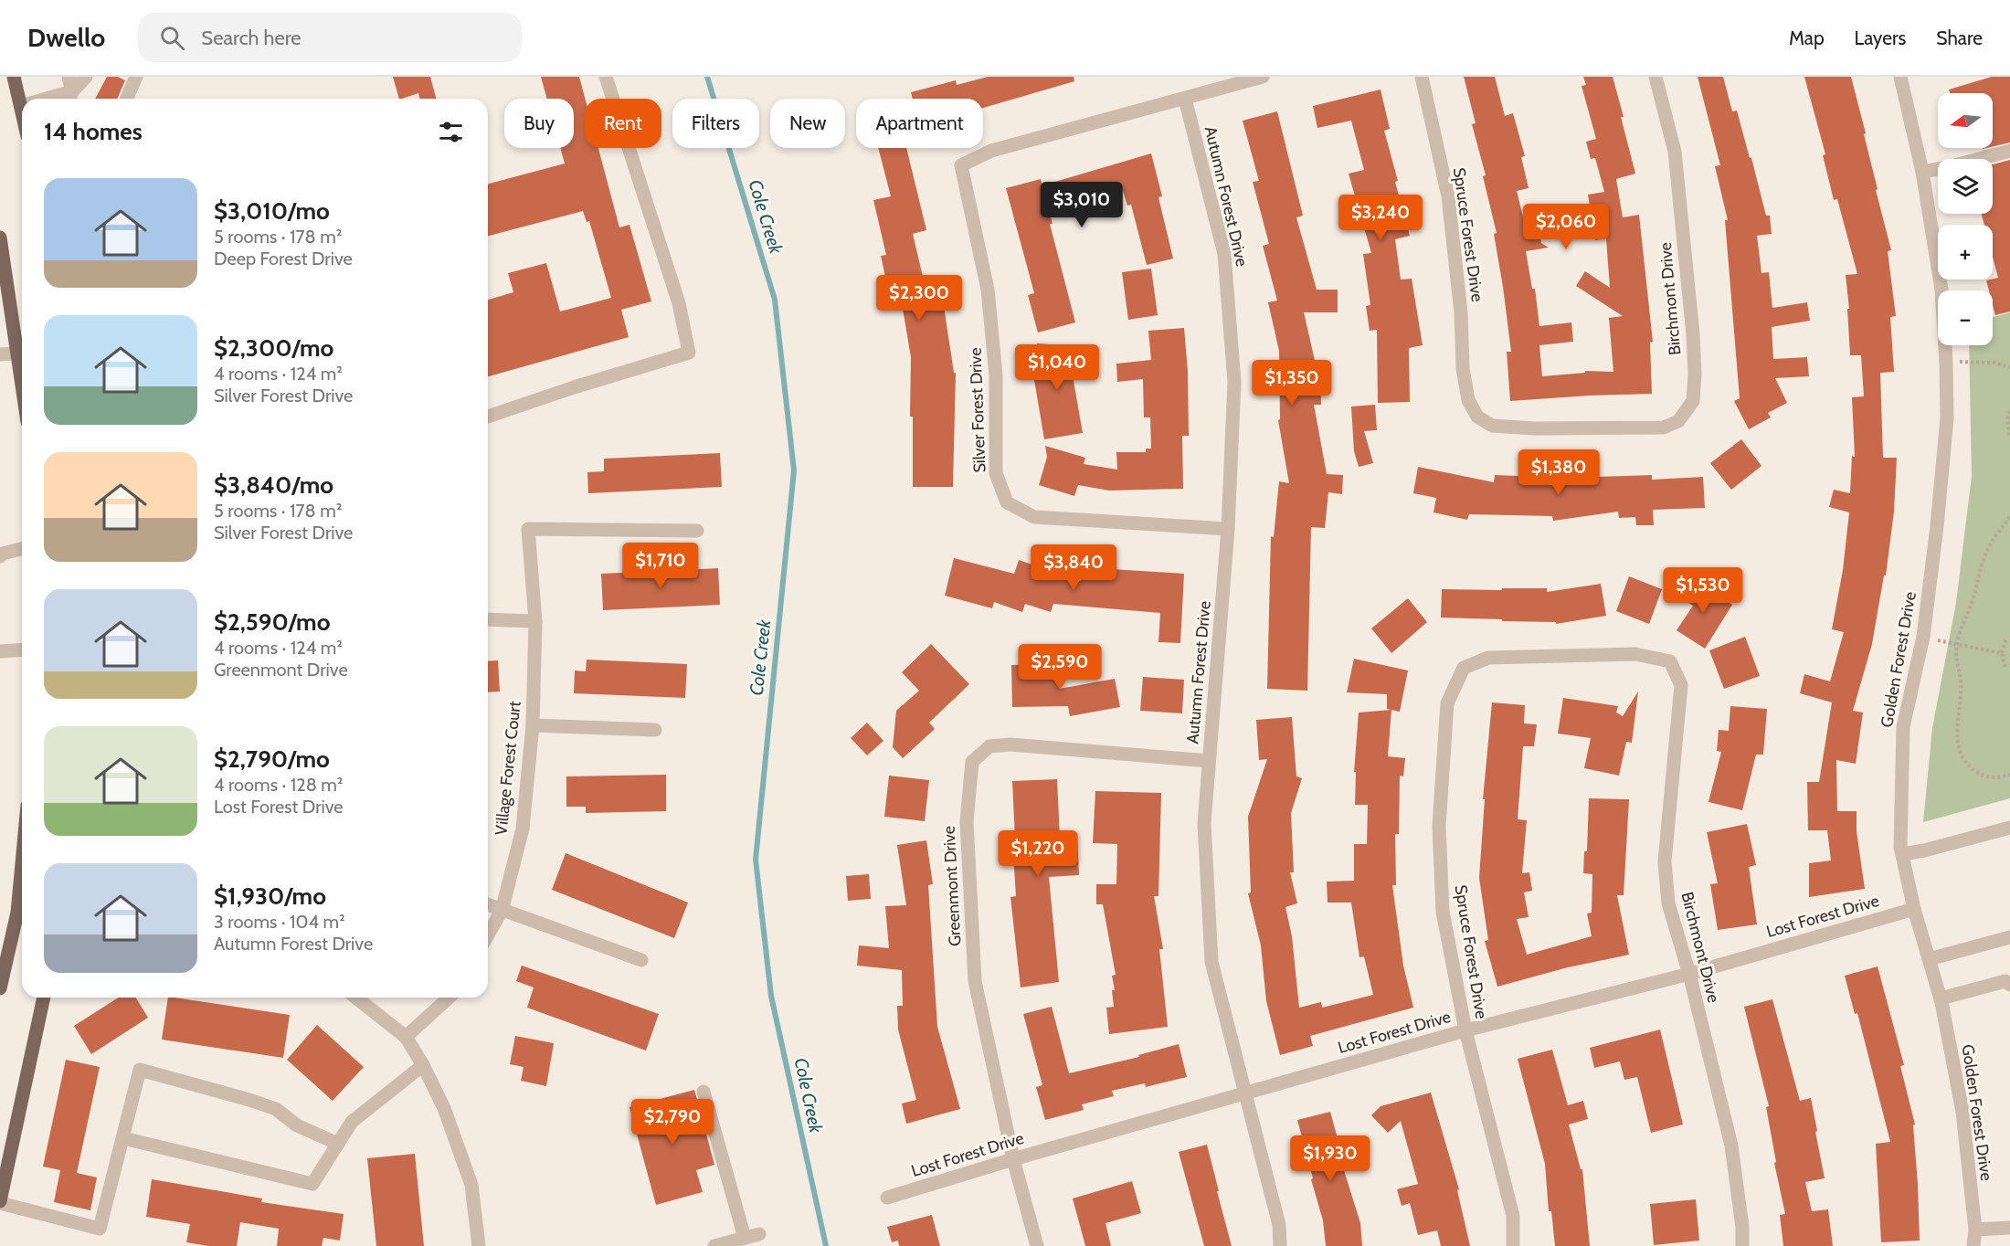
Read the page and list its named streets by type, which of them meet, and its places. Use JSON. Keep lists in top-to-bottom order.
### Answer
{
  "streets": {
    "street": [
      "Autumn Forest Drive",
      "Spruce Forest Drive",
      "Birchmont Drive",
      "Silver Forest Drive",
      "Golden Forest Drive",
      "Village Forest Court",
      "Greenmont Drive",
      "Lost Forest Drive"
    ]
  },
  "crossings": [
    ["Autumn Forest Drive", "Silver Forest Drive"],
    ["Autumn Forest Drive", "Greenmont Drive"],
    ["Autumn Forest Drive", "Lost Forest Drive"],
    ["Spruce Forest Drive", "Birchmont Drive"],
    ["Spruce Forest Drive", "Lost Forest Drive"],
    ["Birchmont Drive", "Lost Forest Drive"],
    ["Golden Forest Drive", "Lost Forest Drive"],
    ["Greenmont Drive", "Lost Forest Drive"]
  ],
  "water": ["Cole Creek"],
  "north": "left",
  "page": {
    "header": "Dwello",
    "search": "Search here",
    "nav": ["Map", "Layers", "Share"],
    "map_buttons": ["+", "−"],
    "chip": [
      "Buy",
      "Rent",
      "Filters",
      "New",
      "Apartment"
    ],
    "heading": "14 homes",
    "list": [
      {
        "name": "$3,010/mo",
        "note": "5 rooms · 178 m² · Deep Forest Drive"
      },
      {
        "name": "$2,300/mo",
        "note": "4 rooms · 124 m² · Silver Forest Drive"
      },
      {
        "name": "$3,840/mo",
        "note": "5 rooms · 178 m² · Silver Forest Drive"
      },
      {
        "name": "$2,590/mo",
        "note": "4 rooms · 124 m² · Greenmont Drive"
      },
      {
        "name": "$2,790/mo",
        "note": "4 rooms · 128 m² · Lost Forest Drive"
      },
      {
        "name": "$1,930/mo",
        "note": "3 rooms · 104 m² · Autumn Forest Drive"
      }
    ],
    "price": [
      "$3,010",
      "$3,240",
      "$2,060",
      "$2,300",
      "$1,040",
      "$1,350",
      "$1,380",
      "$1,710",
      "$3,840",
      "$1,530",
      "$2,590",
      "$1,220",
      "$2,790",
      "$1,930"
    ]
  }
}
